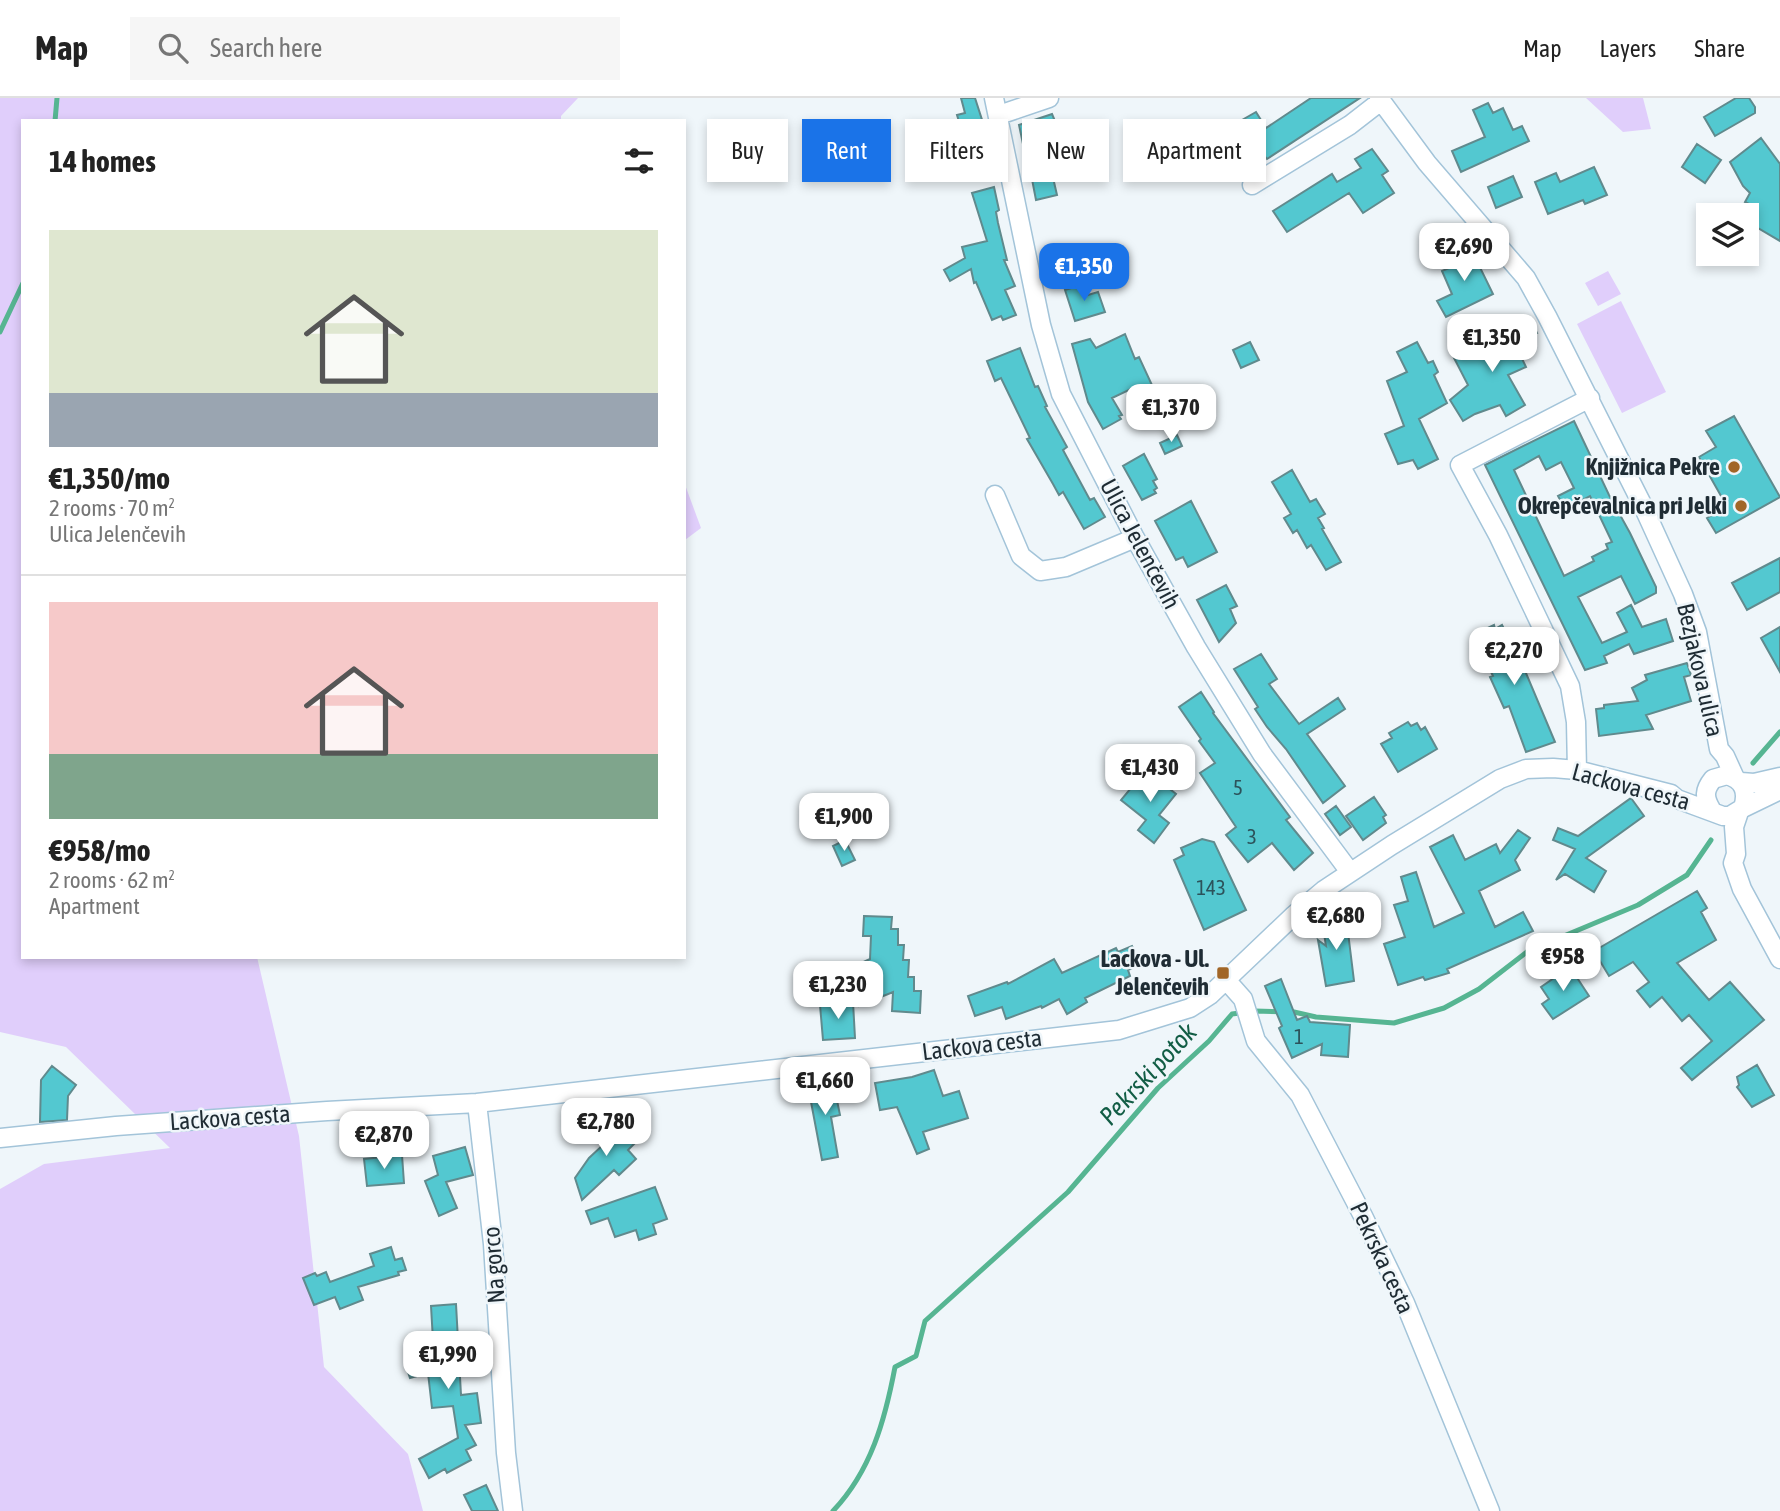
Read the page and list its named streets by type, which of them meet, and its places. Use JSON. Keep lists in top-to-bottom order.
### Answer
{
  "streets": {
    "street": [
      "Ulica Jelenčevih",
      "Bezjakova ulica",
      "Lackova cesta",
      "Pekrska cesta",
      "Na gorco"
    ]
  },
  "crossings": [
    ["Ulica Jelenčevih", "Lackova cesta"],
    ["Bezjakova ulica", "Lackova cesta"],
    ["Lackova cesta", "Pekrska cesta"],
    ["Lackova cesta", "Na gorco"]
  ],
  "water": ["Pekrski potok"],
  "places": {
    "other": ["Knjižnica Pekre", "Okrepčevalnica pri Jelki"],
    "transit": ["Lackova - Ul. Jelenčevih"]
  },
  "house_numbers": [
    "5",
    "3",
    "143",
    "1"
  ],
  "page": {
    "header": "Map",
    "search": "Search here",
    "nav": ["Map", "Layers", "Share"],
    "chip": [
      "Buy",
      "Rent",
      "Filters",
      "New",
      "Apartment"
    ],
    "heading": "14 homes",
    "list": [
      {
        "name": "€1,350/mo",
        "note": "2 rooms · 70 m² · Ulica Jelenčevih"
      },
      {
        "name": "€958/mo",
        "note": "2 rooms · 62 m² · Apartment"
      }
    ],
    "price": [
      "€2,690",
      "€1,350",
      "€1,350",
      "€1,370",
      "€2,270",
      "€1,430",
      "€1,900",
      "€2,680",
      "€958",
      "€1,230",
      "€1,660",
      "€2,780",
      "€2,870",
      "€1,990"
    ]
  }
}
